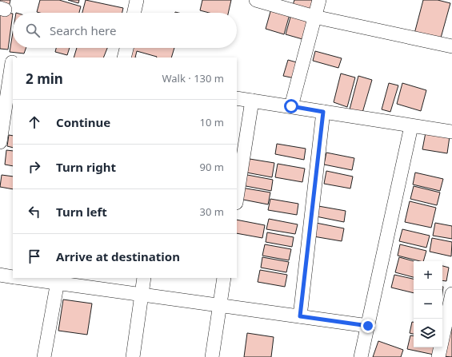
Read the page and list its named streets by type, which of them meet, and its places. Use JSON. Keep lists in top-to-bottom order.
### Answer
{
  "page": {
    "search": "Search here",
    "heading": ["2 min", "Walk · 130 m"],
    "list": [
      ["Continue", "10 m"],
      ["Turn right", "90 m"],
      ["Turn left", "30 m"],
      "Arrive at destination"
    ],
    "map_buttons": ["+", "−"]
  }
}
